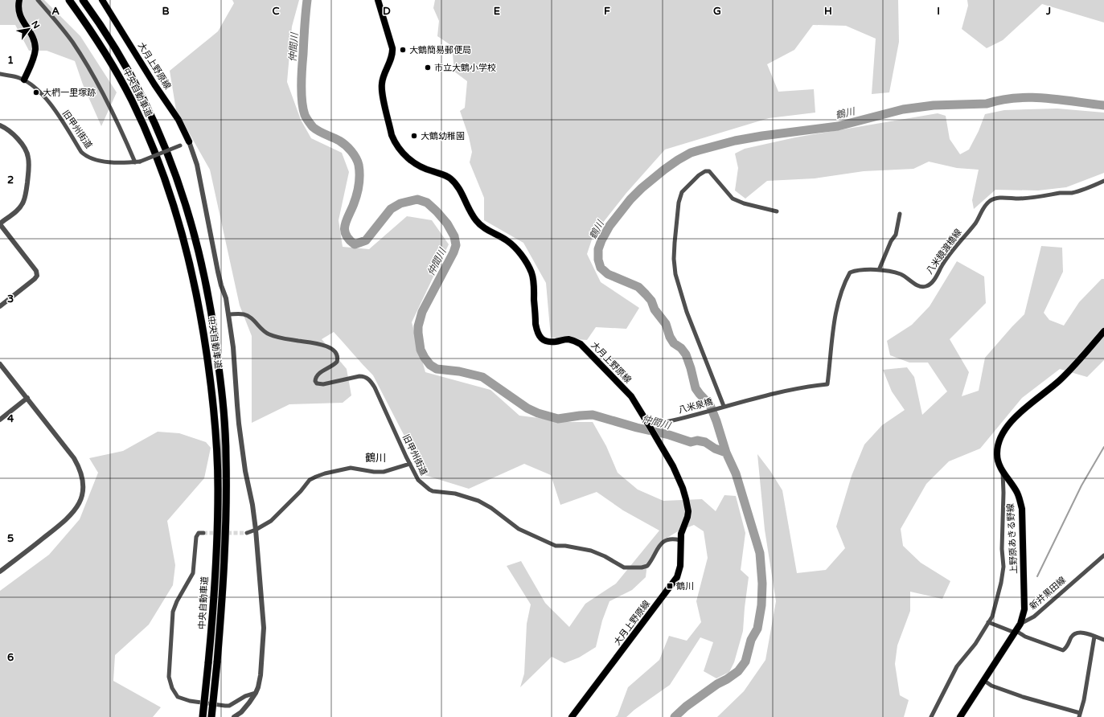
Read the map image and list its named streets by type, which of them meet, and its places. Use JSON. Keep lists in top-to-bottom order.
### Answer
{
  "streets": {
    "highway": ["中央自動車道"],
    "main road": ["大月上野原線", "上野原あきる野線"],
    "street": [
      "旧甲州街道",
      "八米鏡渡橋線",
      "八米泉橋",
      "新井黒田線"
    ]
  },
  "crossings": [
    ["大月上野原線", "旧甲州街道"],
    ["大月上野原線", "八米泉橋"],
    ["八米鏡渡橋線", "八米泉橋"],
    ["上野原あきる野線", "新井黒田線"]
  ],
  "districts": ["鶴川"],
  "water": ["仲間川", "鶴川"],
  "places": {
    "other": [
      "大鶴簡易郵便局",
      "市立大鶴小学校",
      "大椚一里塚跡",
      "大鶴幼稚園"
    ],
    "transit": ["鶴川"]
  },
  "north": "top right",
  "grid": {
    "columns": [
      "A",
      "B",
      "C",
      "D",
      "E",
      "F",
      "G",
      "H",
      "I",
      "J"
    ],
    "rows": [
      "1",
      "2",
      "3",
      "4",
      "5",
      "6"
    ]
  }
}
